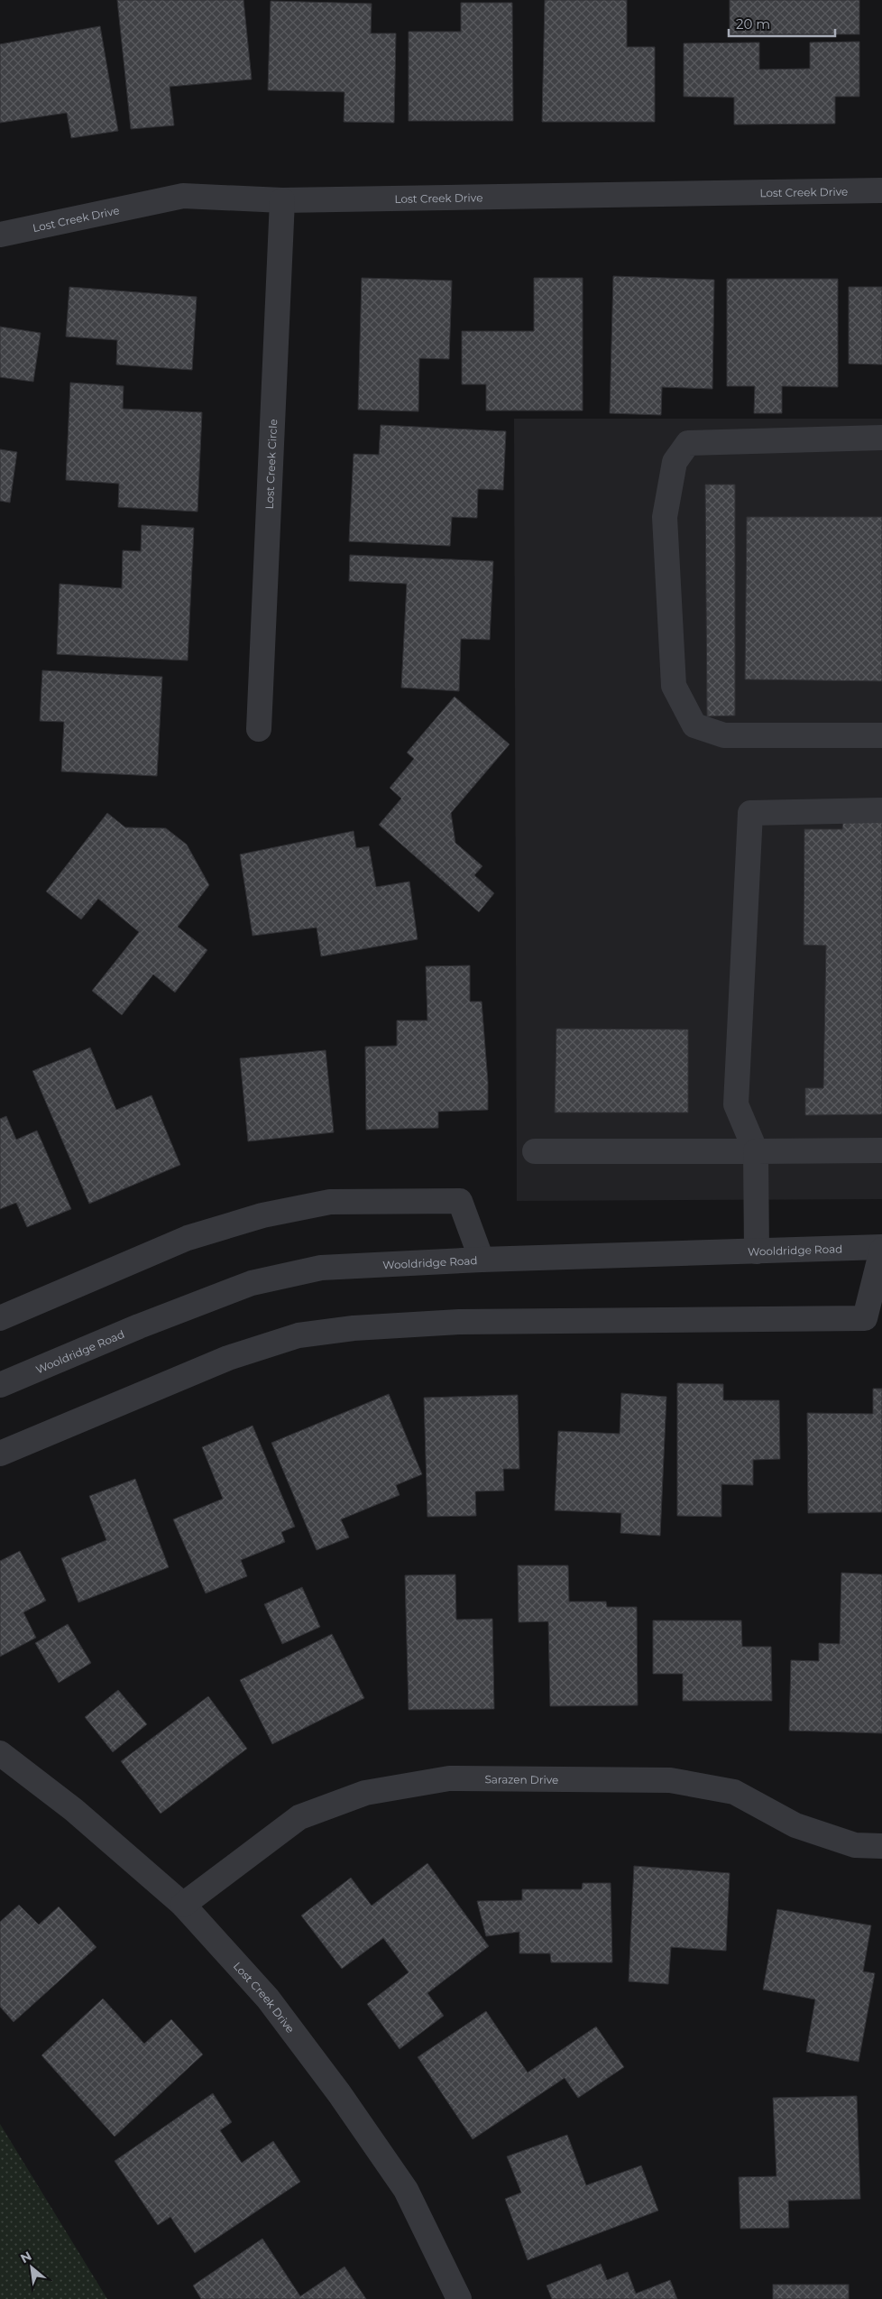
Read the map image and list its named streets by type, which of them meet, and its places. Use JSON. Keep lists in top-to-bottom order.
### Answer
{
  "streets": {
    "street": [
      "Lost Creek Drive",
      "Lost Creek Circle",
      "Wooldridge Road",
      "Sarazen Drive"
    ]
  },
  "crossings": [
    ["Lost Creek Drive", "Lost Creek Circle"],
    ["Lost Creek Drive", "Sarazen Drive"]
  ],
  "scale_bar": "20 m",
  "north": "top left"
}
